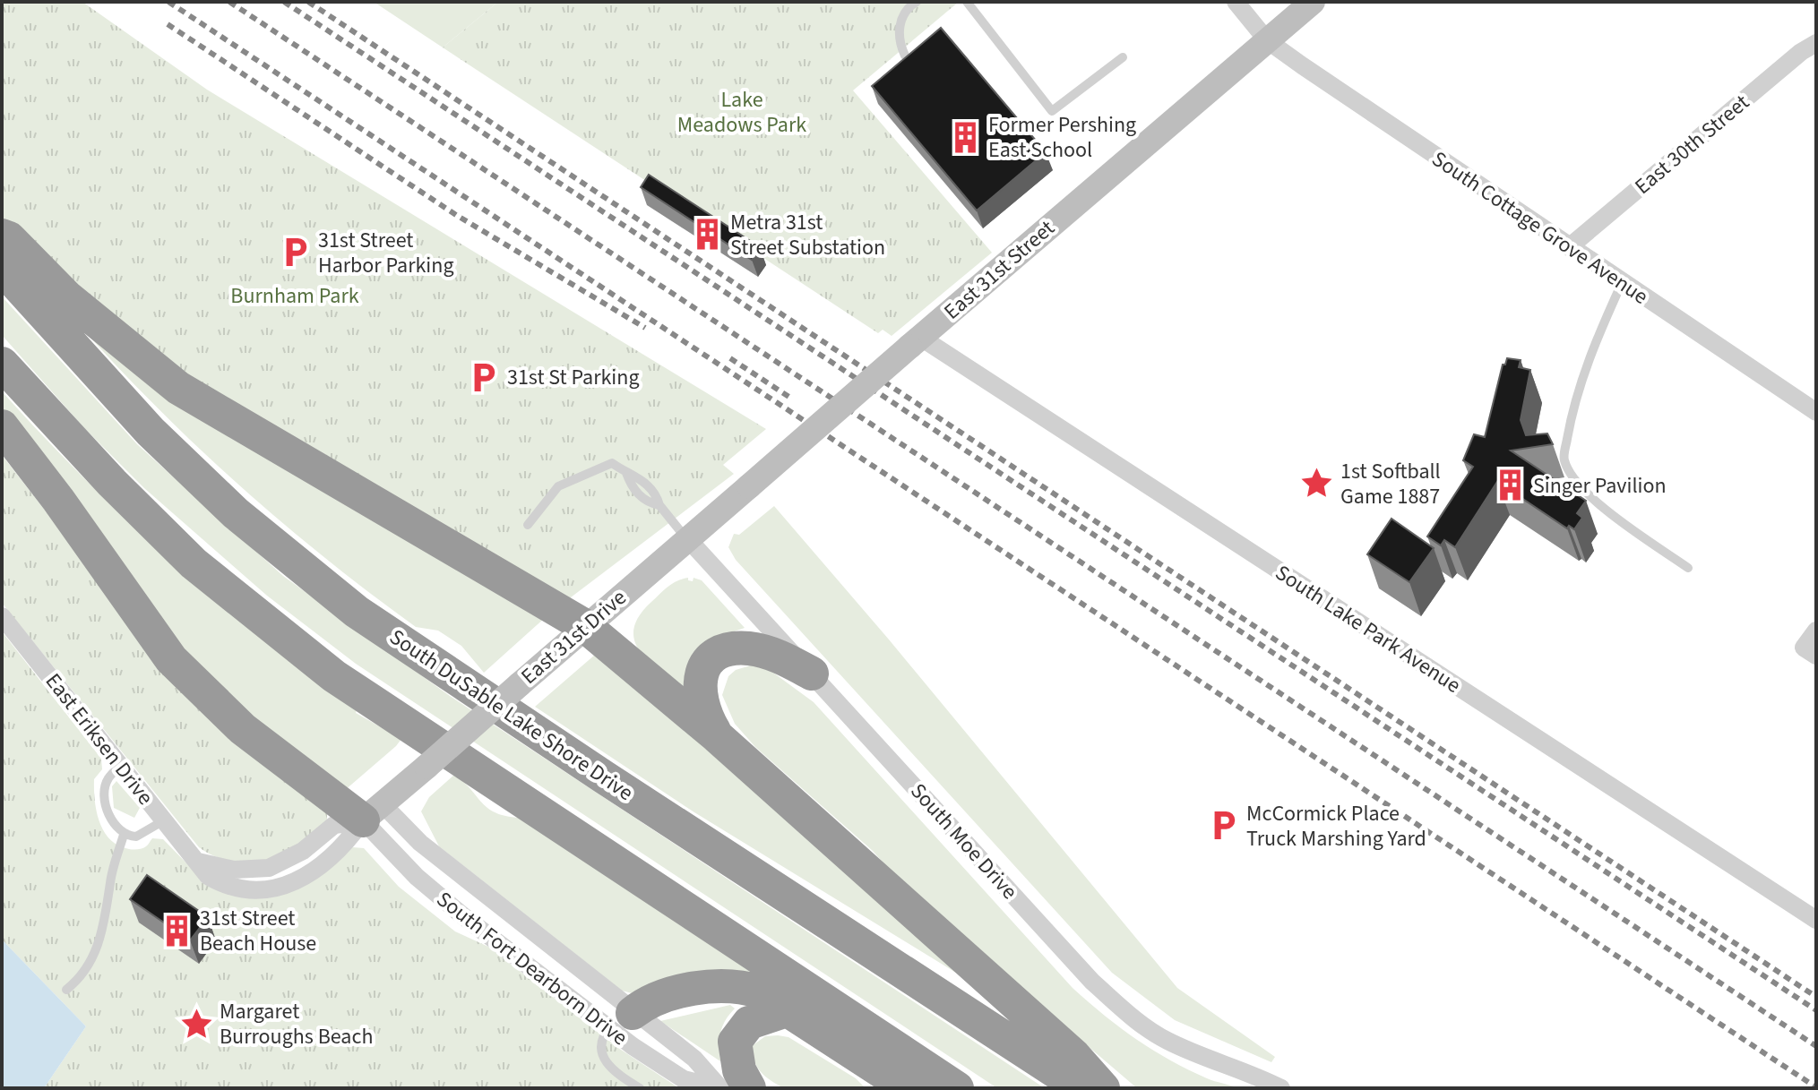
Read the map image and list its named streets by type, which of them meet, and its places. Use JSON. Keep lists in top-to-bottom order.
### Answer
{
  "streets": {
    "highway": ["South DuSable Lake Shore Drive"],
    "main road": ["East 31st Street", "East 31st Drive"],
    "street": [
      "East 30th Street",
      "South Cottage Grove Avenue",
      "South Lake Park Avenue",
      "East Eriksen Drive",
      "South Moe Drive",
      "South Fort Dearborn Drive"
    ]
  },
  "crossings": [
    ["East 30th Street", "South Cottage Grove Avenue"],
    ["South Cottage Grove Avenue", "East 31st Street"],
    ["East 31st Street", "South Lake Park Avenue"],
    ["East 31st Street", "East 31st Drive"],
    ["East 31st Street", "South Moe Drive"],
    ["East 31st Drive", "East Eriksen Drive"],
    ["East 31st Drive", "South Moe Drive"],
    ["East 31st Drive", "South Fort Dearborn Drive"],
    ["East Eriksen Drive", "South Fort Dearborn Drive"]
  ],
  "parks": ["Lake Meadows Park", "Burnham Park"],
  "places": {
    "building": [
      "Former Pershing East School",
      "Metra 31st Street Substation",
      "Singer Pavilion",
      "31st Street Beach House"
    ],
    "parking": ["31st Street Harbor Parking", "31st St Parking", "McCormick Place Truck Marshing Yard"],
    "place": ["1st Softball Game 1887", "Margaret Burroughs Beach"]
  }
}
